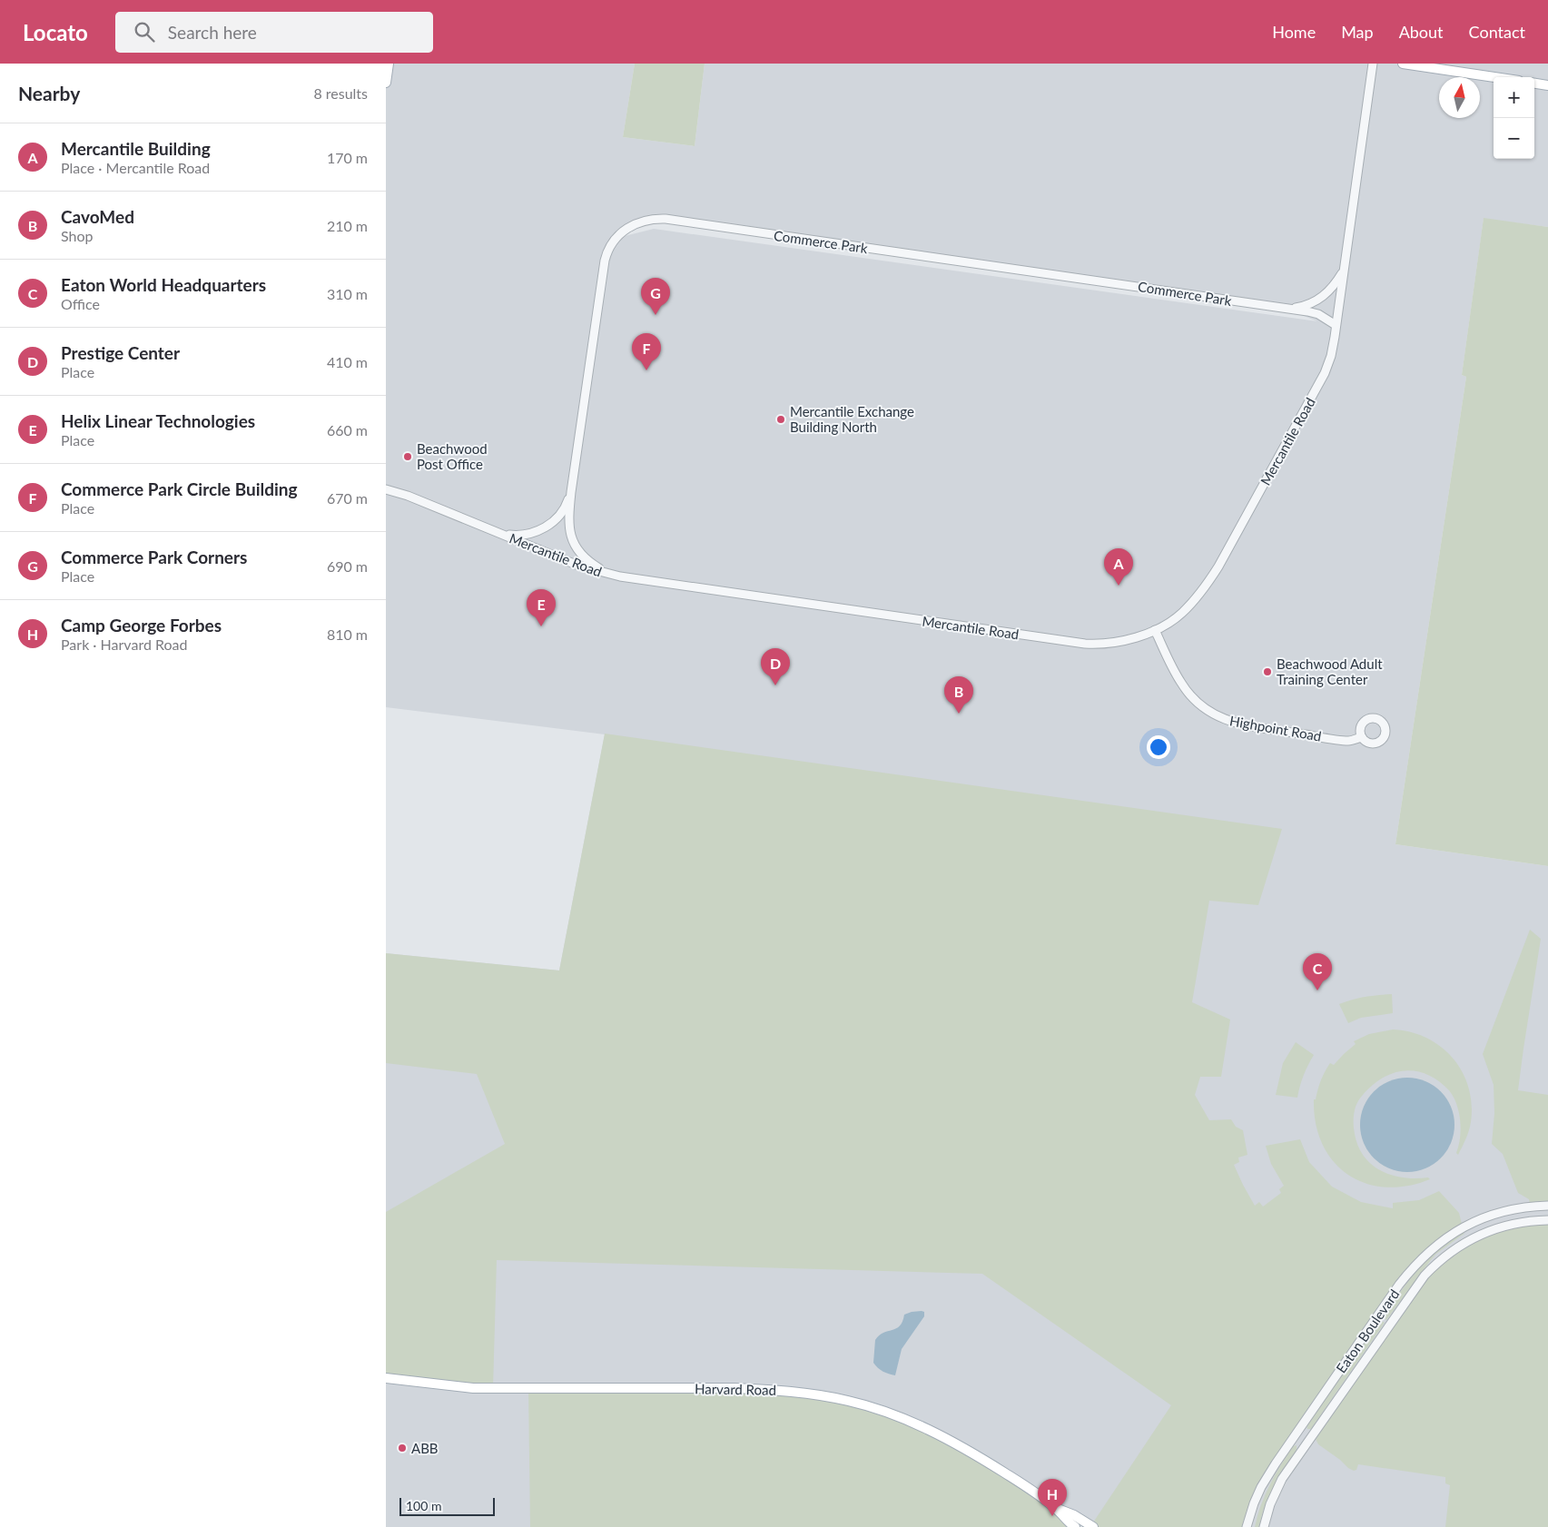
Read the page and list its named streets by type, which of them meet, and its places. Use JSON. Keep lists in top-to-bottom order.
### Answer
{
  "streets": {
    "main road": ["Harvard Road"],
    "street": [
      "Commerce Park",
      "Mercantile Road",
      "Highpoint Road",
      "Eaton Boulevard"
    ]
  },
  "crossings": [
    ["Commerce Park", "Mercantile Road"],
    ["Mercantile Road", "Highpoint Road"]
  ],
  "places": [
    "Mercantile Exchange Building North",
    "Beachwood Post Office",
    "Beachwood Adult Training Center",
    "ABB"
  ],
  "scale_bar": "100 m",
  "north": "top",
  "page": {
    "header": "Locato",
    "search": "Search here",
    "nav": [
      "Home",
      "Map",
      "About",
      "Contact"
    ],
    "heading": ["Nearby", "8 results"],
    "map_buttons": ["+", "−"],
    "list": [
      {
        "mark": "A",
        "name": "Mercantile Building",
        "note": "Place · Mercantile Road",
        "value": "170 m"
      },
      {
        "mark": "B",
        "name": "CavoMed",
        "note": "Shop",
        "value": "210 m"
      },
      {
        "mark": "C",
        "name": "Eaton World Headquarters",
        "note": "Office",
        "value": "310 m"
      },
      {
        "mark": "D",
        "name": "Prestige Center",
        "note": "Place",
        "value": "410 m"
      },
      {
        "mark": "E",
        "name": "Helix Linear Technologies",
        "note": "Place",
        "value": "660 m"
      },
      {
        "mark": "F",
        "name": "Commerce Park Circle Building",
        "note": "Place",
        "value": "670 m"
      },
      {
        "mark": "G",
        "name": "Commerce Park Corners",
        "note": "Place",
        "value": "690 m"
      },
      {
        "mark": "H",
        "name": "Camp George Forbes",
        "note": "Park · Harvard Road",
        "value": "810 m"
      }
    ],
    "pins": [
      "G",
      "F",
      "A",
      "E",
      "D",
      "B",
      "C",
      "H"
    ],
    "scale": "100 m"
  }
}
